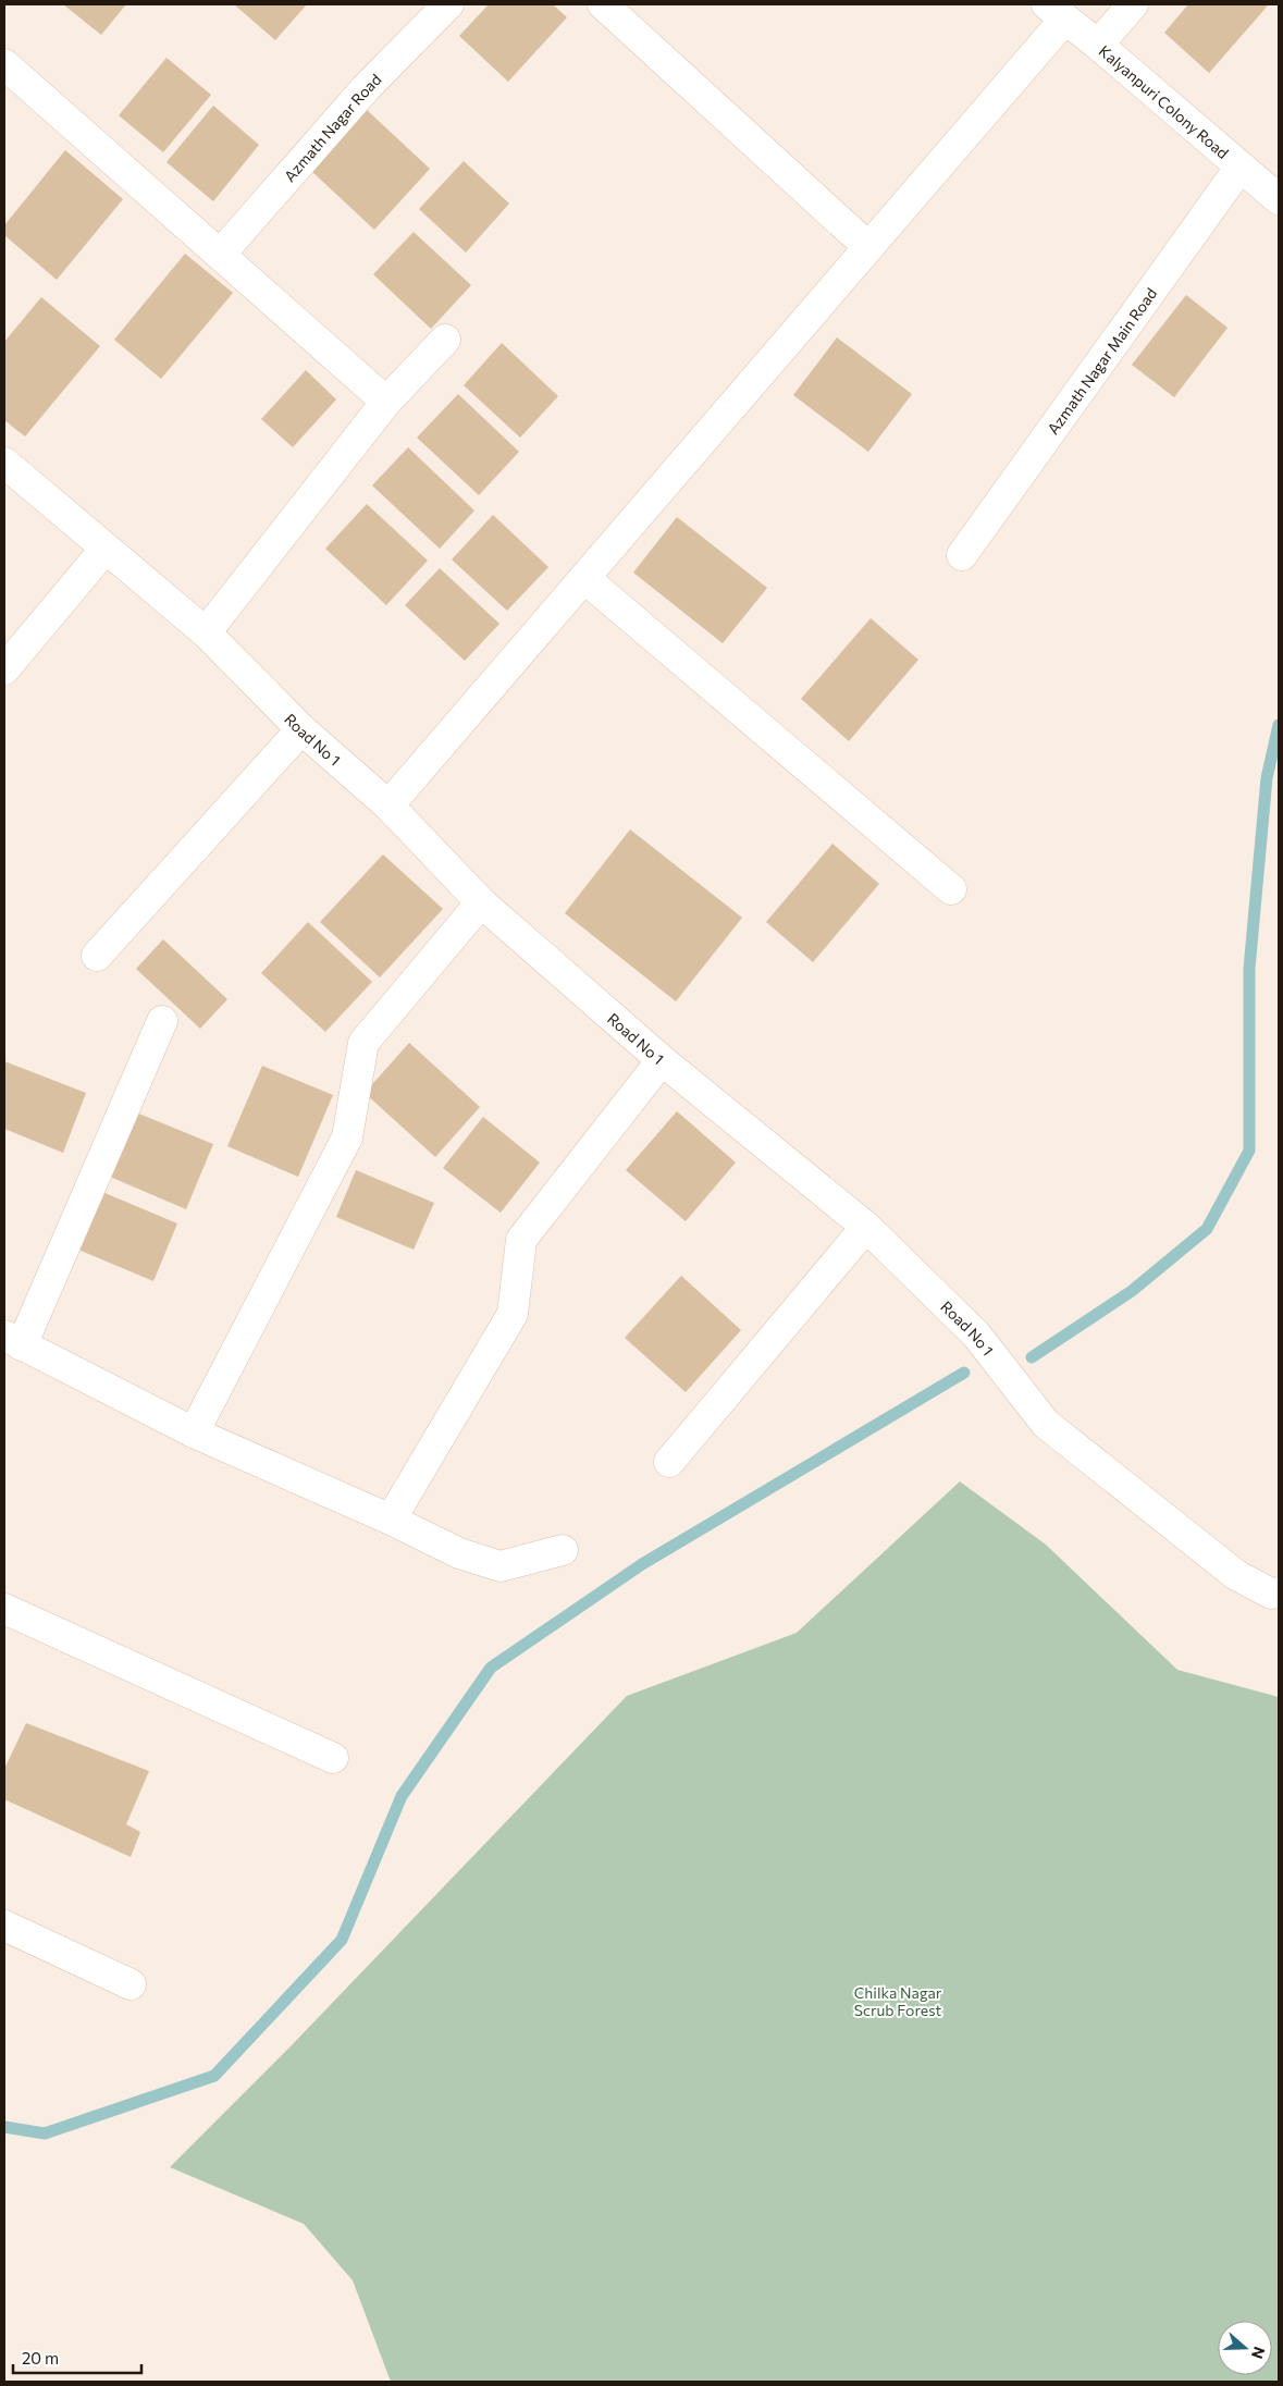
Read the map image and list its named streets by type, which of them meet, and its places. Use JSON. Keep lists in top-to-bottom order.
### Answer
{
  "streets": {
    "street": [
      "Kalyanpuri Colony Road",
      "Azmath Nagar Road",
      "Azmath Nagar Main Road",
      "Road No 1"
    ]
  },
  "crossings": [
    ["Kalyanpuri Colony Road", "Azmath Nagar Main Road"]
  ],
  "parks": ["Chilka Nagar Scrub Forest"],
  "scale_bar": "20 m",
  "north": "right"
}
